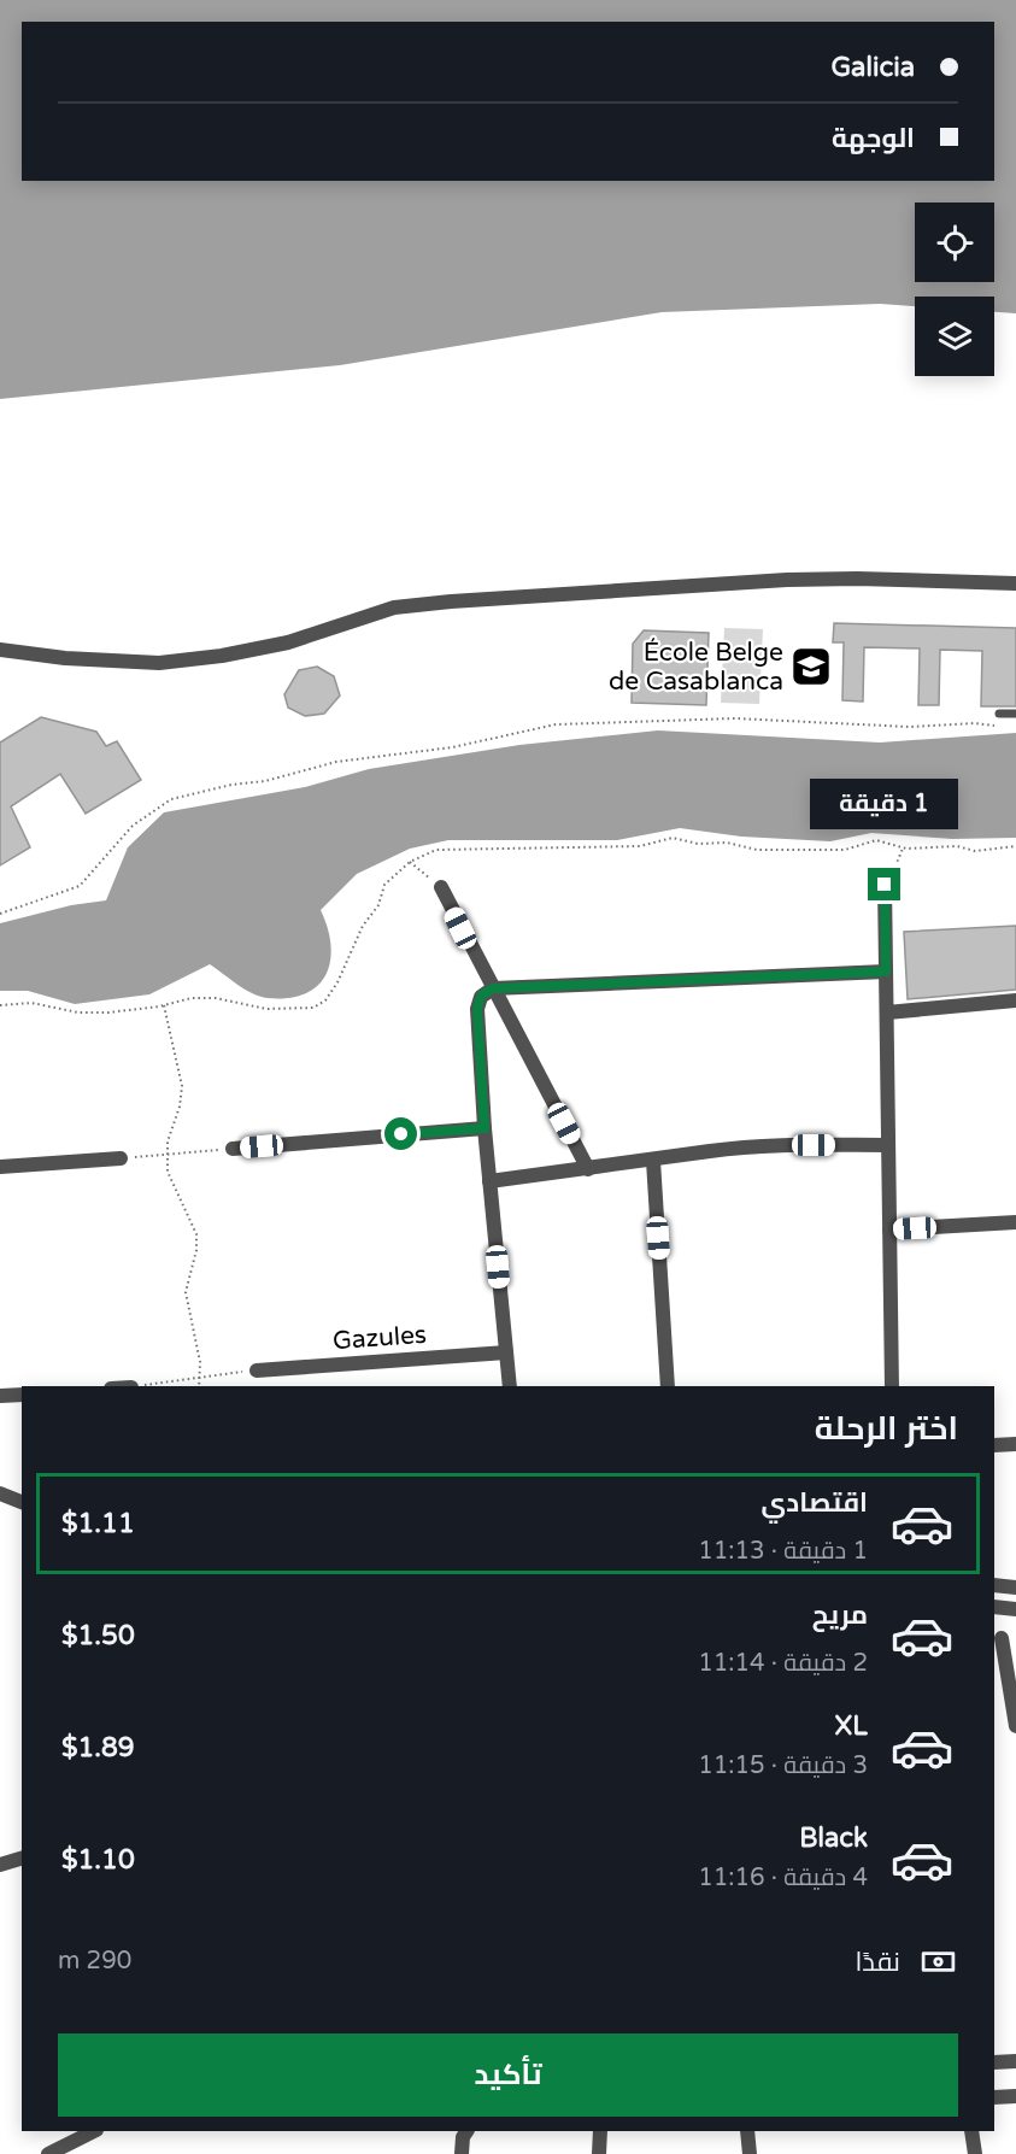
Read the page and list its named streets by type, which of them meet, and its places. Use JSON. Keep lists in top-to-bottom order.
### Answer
{
  "streets": {
    "street": ["Gazules"]
  },
  "places": {
    "school or university": ["École Belge de Casablanca"]
  },
  "page": {
    "banner": ["Galicia", "الوجهة"],
    "bubble": "1 دقيقة",
    "heading": "اختر الرحلة",
    "list": [
      {
        "name": "اقتصادي",
        "note": "1 دقيقة · 11:13",
        "value": "$1.11"
      },
      {
        "name": "مريح",
        "note": "2 دقيقة · 11:14",
        "value": "$1.50"
      },
      {
        "name": "XL",
        "note": "3 دقيقة · 11:15",
        "value": "$1.89"
      },
      {
        "name": "Black",
        "note": "4 دقيقة · 11:16",
        "value": "$1.10"
      }
    ],
    "pay": ["نقدًا", "290 m"],
    "buttons": "تأكيد"
  }
}
